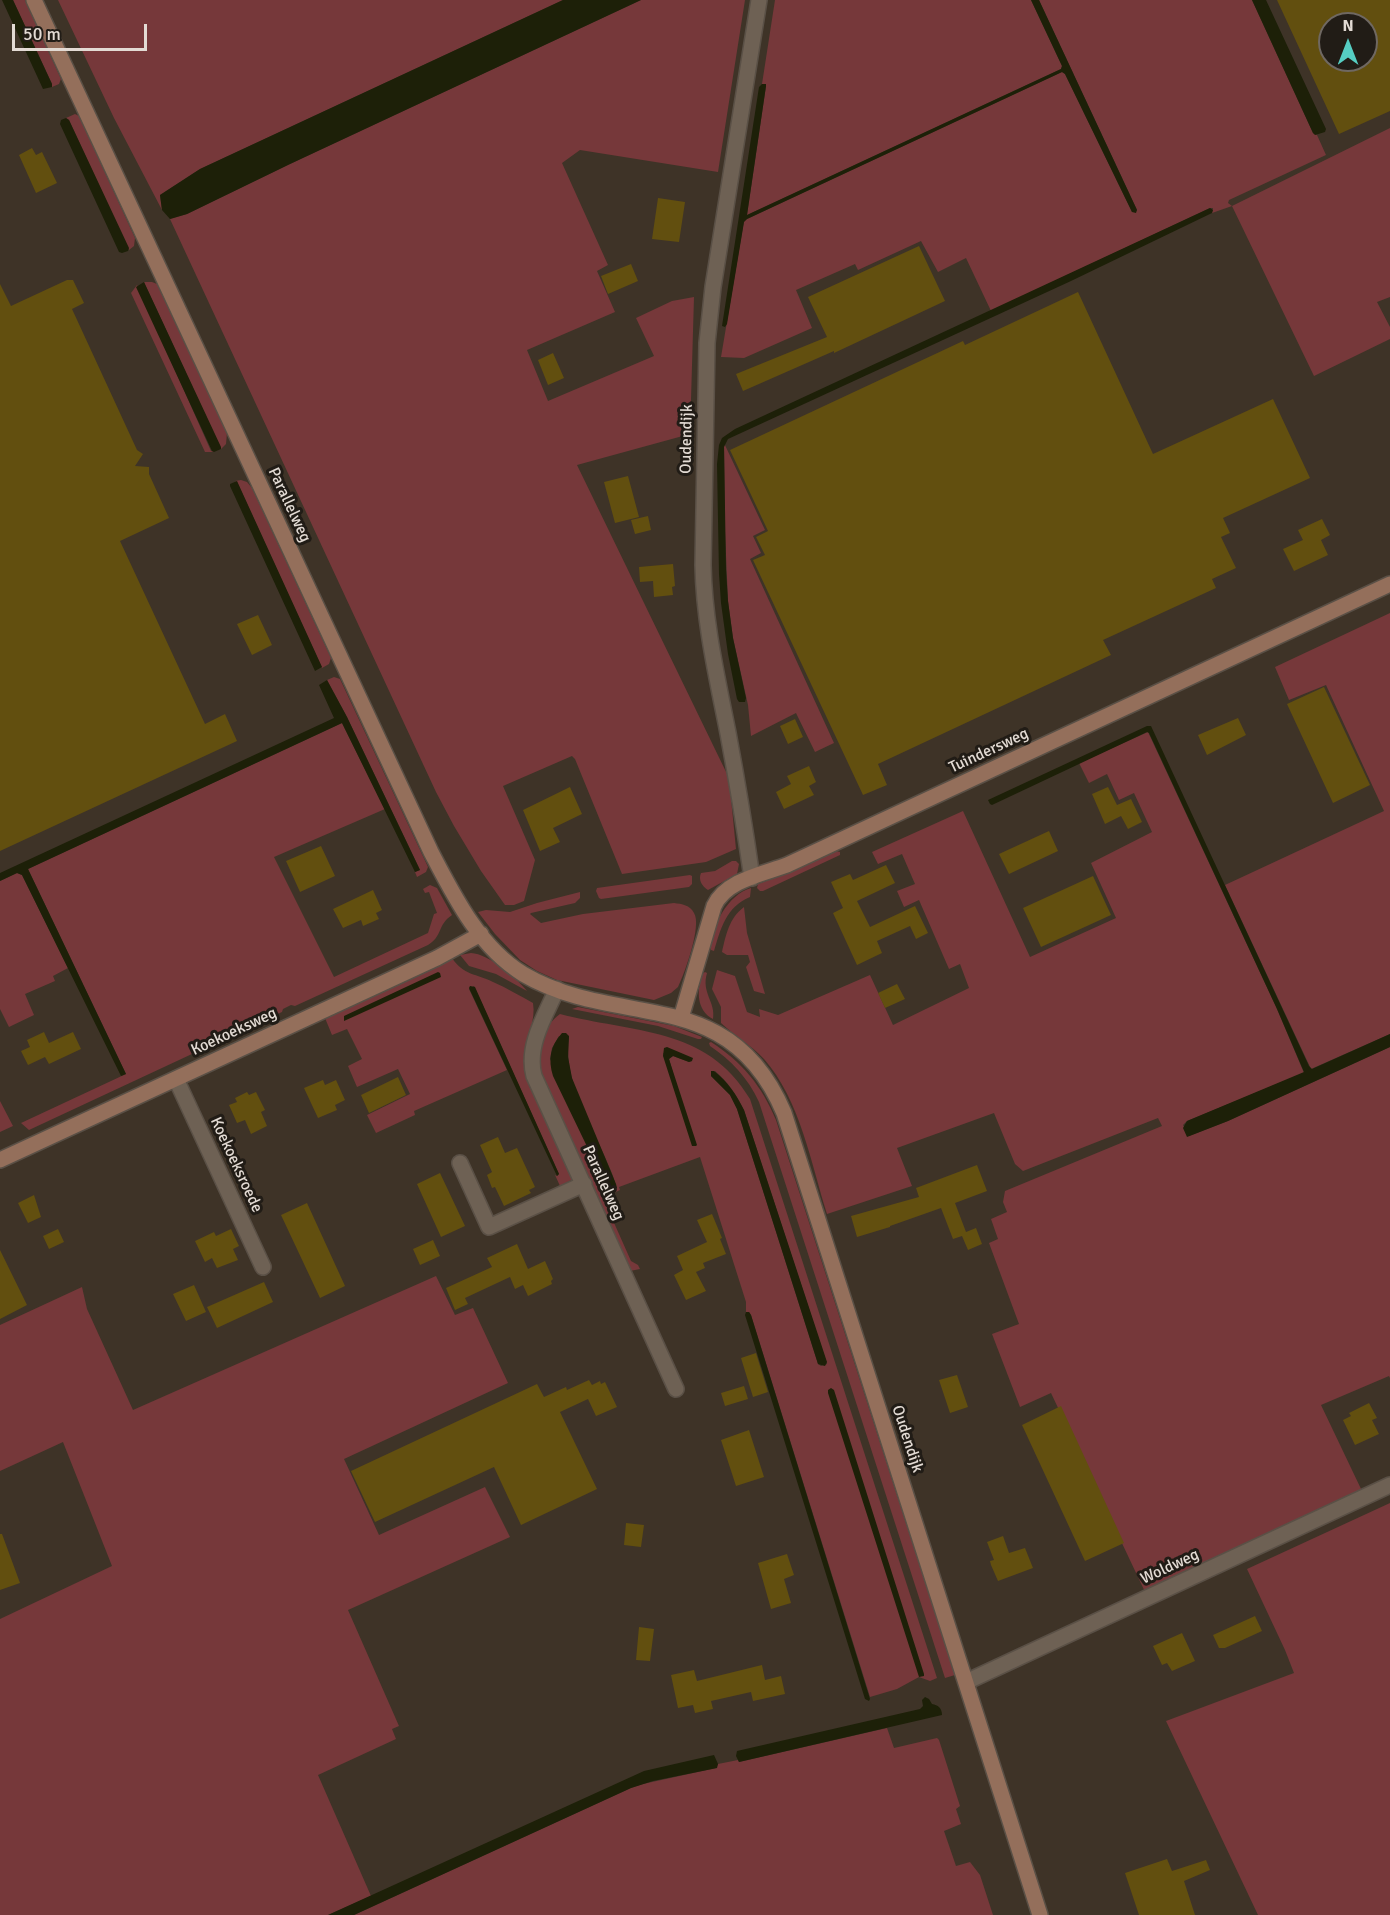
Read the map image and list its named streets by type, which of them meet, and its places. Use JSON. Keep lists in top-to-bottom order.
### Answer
{
  "streets": {
    "street": [
      "Oudendijk",
      "Parallelweg",
      "Tuindersweg",
      "Koekoeksweg",
      "Koekoeksroede",
      "Woldweg"
    ]
  },
  "crossings": [
    ["Oudendijk", "Parallelweg"],
    ["Oudendijk", "Tuindersweg"],
    ["Oudendijk", "Woldweg"],
    ["Parallelweg", "Tuindersweg"],
    ["Parallelweg", "Koekoeksweg"],
    ["Koekoeksweg", "Koekoeksroede"]
  ],
  "scale_bar": "50 m",
  "north": "top"
}
